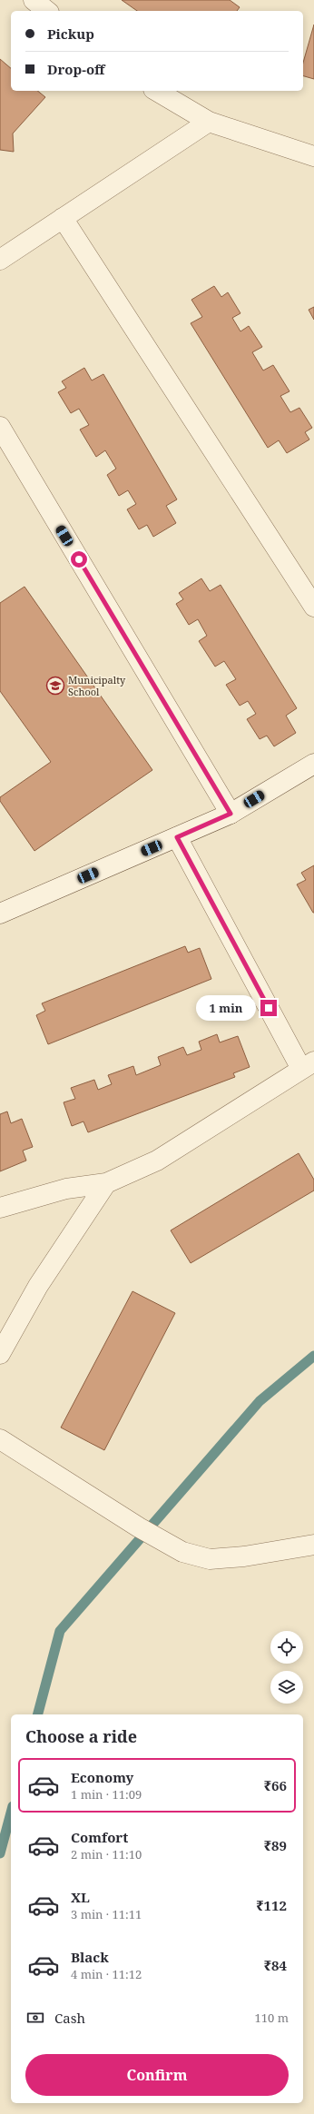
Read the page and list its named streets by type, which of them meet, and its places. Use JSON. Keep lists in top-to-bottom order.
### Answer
{
  "places": {
    "school or university": ["Municipalty School"]
  },
  "page": {
    "banner": ["Pickup", "Drop-off"],
    "bubble": "1 min",
    "heading": "Choose a ride",
    "list": [
      {
        "name": "Economy",
        "note": "1 min · 11:09",
        "value": "₹66"
      },
      {
        "name": "Comfort",
        "note": "2 min · 11:10",
        "value": "₹89"
      },
      {
        "name": "XL",
        "note": "3 min · 11:11",
        "value": "₹112"
      },
      {
        "name": "Black",
        "note": "4 min · 11:12",
        "value": "₹84"
      }
    ],
    "pay": ["Cash", "110 m"],
    "buttons": "Confirm"
  }
}
